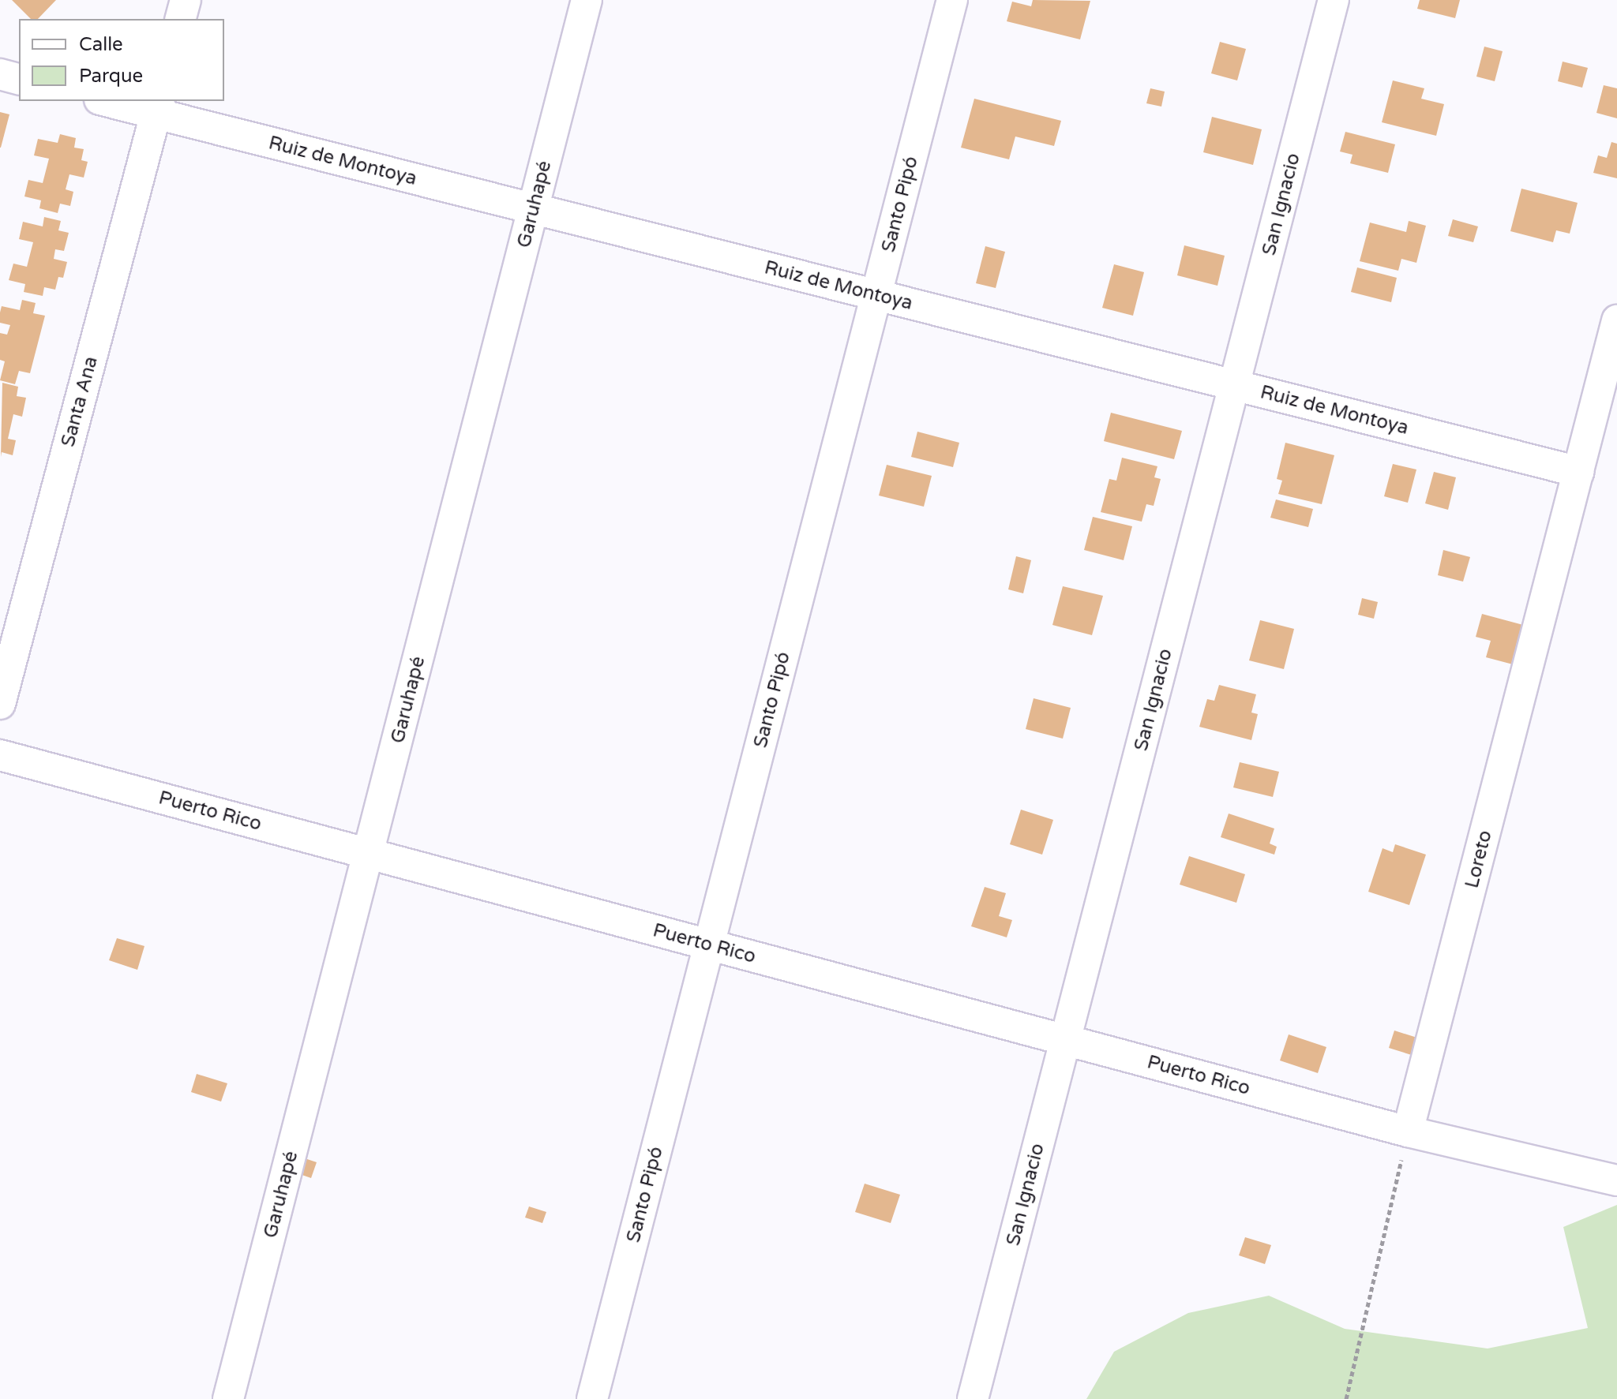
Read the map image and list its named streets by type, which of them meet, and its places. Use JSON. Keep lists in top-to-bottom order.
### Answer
{
  "streets": {
    "street": [
      "Ruiz de Montoya",
      "Garuhapé",
      "Santo Pipó",
      "San Ignacio",
      "Santa Ana",
      "Puerto Rico",
      "Loreto"
    ]
  },
  "crossings": [
    ["Ruiz de Montoya", "Garuhapé"],
    ["Ruiz de Montoya", "Santo Pipó"],
    ["Ruiz de Montoya", "San Ignacio"],
    ["Ruiz de Montoya", "Santa Ana"],
    ["Ruiz de Montoya", "Loreto"],
    ["Garuhapé", "Puerto Rico"],
    ["Santo Pipó", "Puerto Rico"],
    ["San Ignacio", "Puerto Rico"],
    ["Puerto Rico", "Loreto"]
  ],
  "legend": ["Calle", "Parque"]
}
